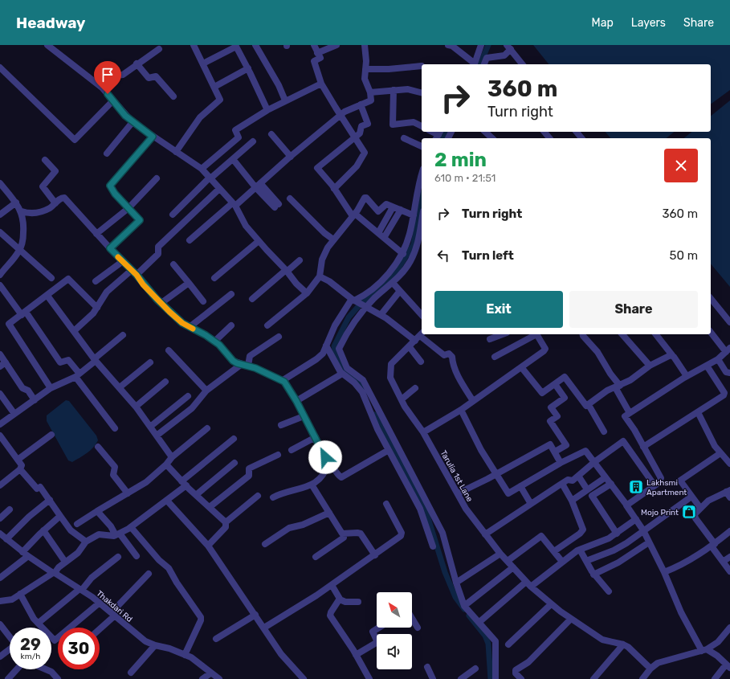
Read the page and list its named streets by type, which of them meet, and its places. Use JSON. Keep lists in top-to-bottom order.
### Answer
{
  "streets": {
    "street": ["Tarulia 1st Lane", "Thakdari Rd"]
  },
  "places": {
    "building": ["Lakhsmi Apartment"],
    "shop": ["Mojo Print"]
  },
  "north": "top left",
  "page": {
    "header": "Headway",
    "nav": ["Map", "Layers", "Share"],
    "turn": ["360 m", "Turn right"],
    "heading": ["2 min", "610 m · 21:51"],
    "list": [
      {
        "name": "Turn right",
        "value": "360 m"
      },
      {
        "name": "Turn left",
        "value": "50 m"
      }
    ],
    "buttons": ["Exit", "Share"],
    "speed": "29 km/h",
    "limit": "30"
  }
}
